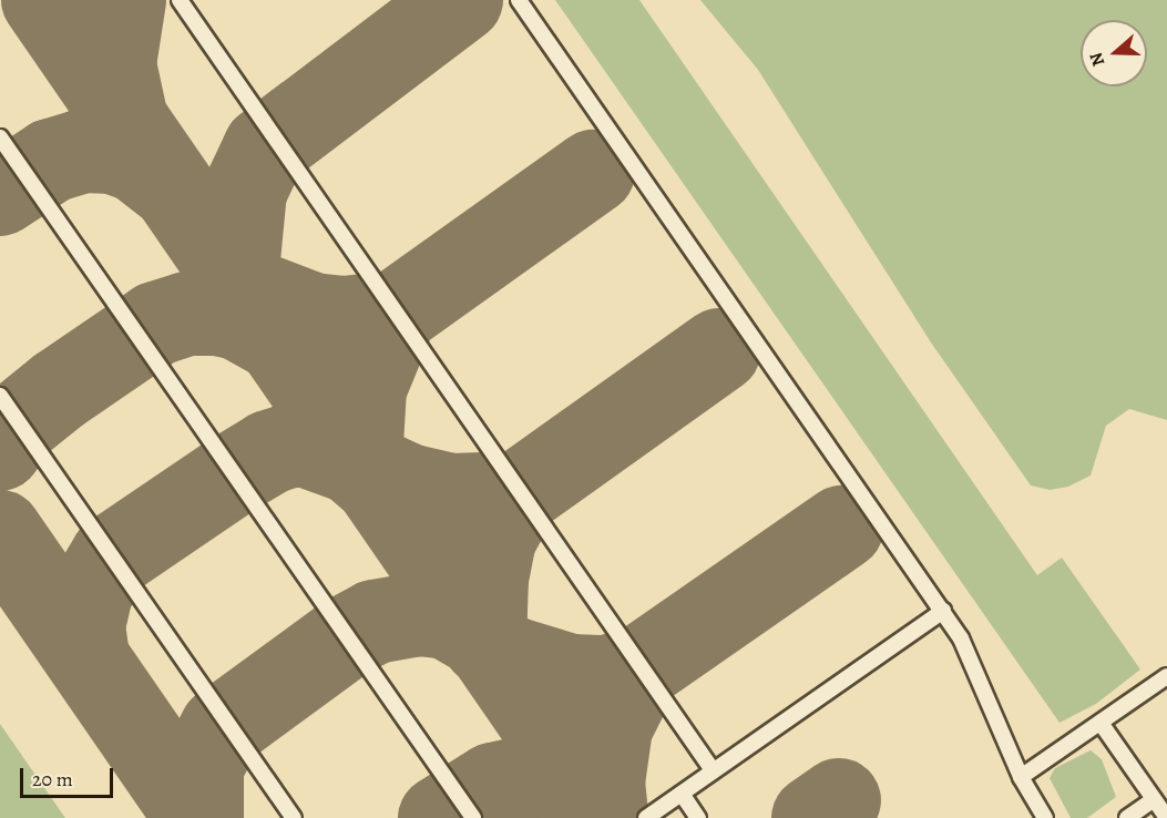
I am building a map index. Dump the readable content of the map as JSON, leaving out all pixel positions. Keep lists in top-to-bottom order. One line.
{"scale_bar":"20 m","north":"left"}
